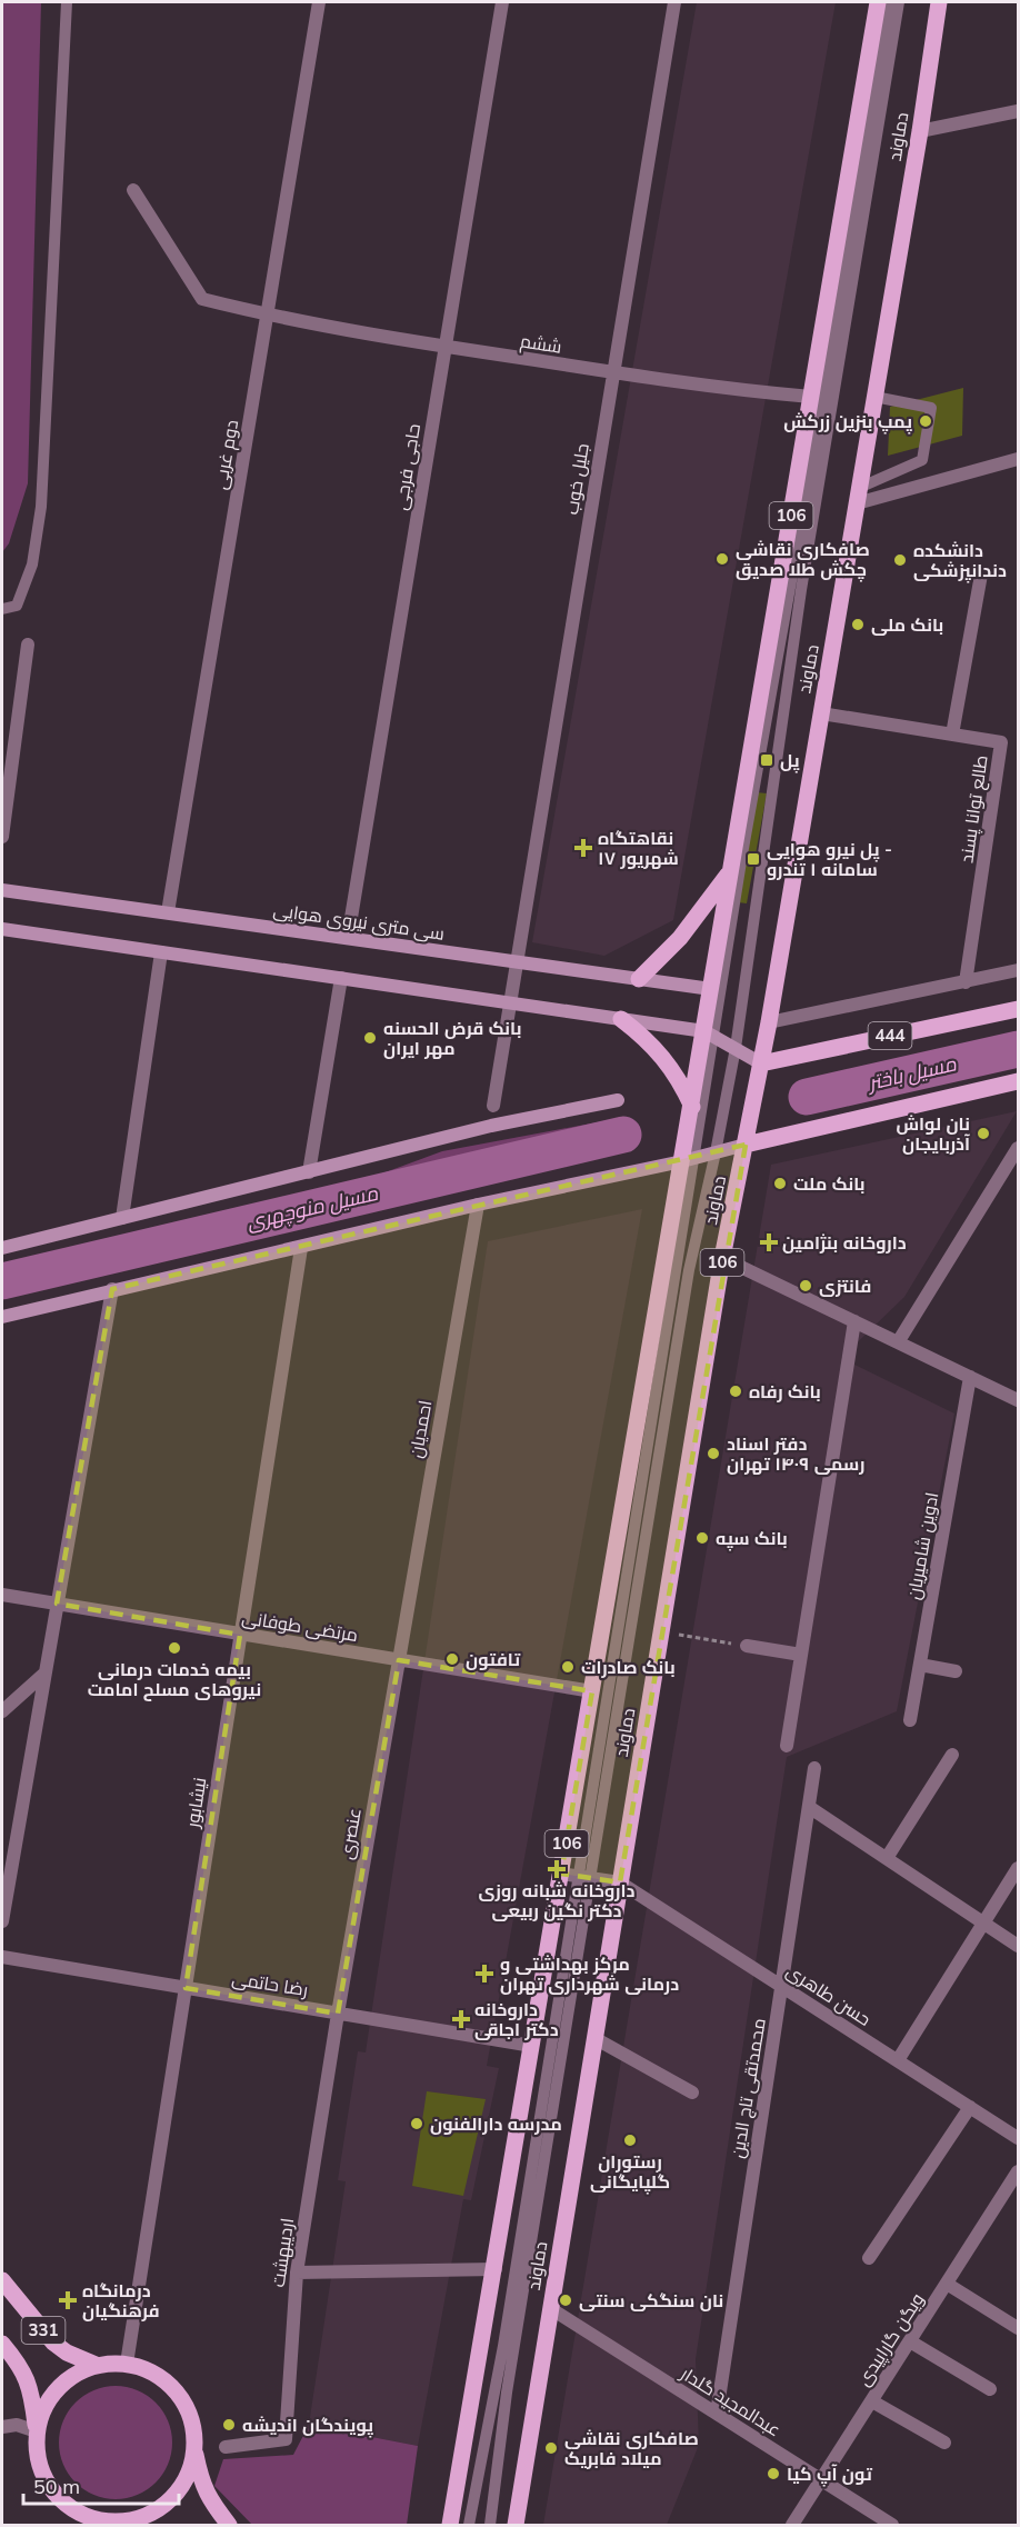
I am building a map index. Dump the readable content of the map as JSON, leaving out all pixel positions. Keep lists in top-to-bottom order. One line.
{"streets":{"main road":["دماوند","106","سی متری نیروی هوایی","444","331"],"street":["ششم","دوم غربی","حاجی فرجی","جلیل خوب","طالع توانا پسند","احمدیان","ادوین شامیریان","مرتضی طوفانی","نیشابور","عنصری","رضا حاتمی","حسن طاهری","محمدتقی تاج الدین","اردیبهشت","ویگن گاراپیدی","عبدالمجید گلدار"]},"crossings":[["دماوند","106"],["دماوند","طالع توانا پسند"],["دماوند","444"],["دماوند","مرتضی طوفانی"],["دماوند","رضا حاتمی"],["دماوند","حسن طاهری"],["دماوند","عبدالمجید گلدار"],["ششم","دوم غربی"],["ششم","حاجی فرجی"],["ششم","جلیل خوب"],["ششم","106"],["دوم غربی","سی متری نیروی هوایی"],["حاجی فرجی","سی متری نیروی هوایی"],["جلیل خوب","سی متری نیروی هوایی"],["106","سی متری نیروی هوایی"],["احمدیان","مرتضی طوفانی"],["احمدیان","عنصری"],["مرتضی طوفانی","نیشابور"],["مرتضی طوفانی","عنصری"],["نیشابور","رضا حاتمی"],["نیشابور","331"],["عنصری","رضا حاتمی"],["عنصری","اردیبهشت"],["رضا حاتمی","اردیبهشت"],["حسن طاهری","محمدتقی تاج الدین"],["محمدتقی تاج الدین","عبدالمجید گلدار"],["ویگن گاراپیدی","عبدالمجید گلدار"]],"water":["مسیل باختر","مسیل منوچهری"],"places":{"other":["پمپ بنزین زرکش","صافکاری نقاشی چکش طلا صدیق","دانشکده دندانپزشکی","بانک ملی","بانک قرض الحسنه مهر ایران","نان لواش آذربایجان","بانک ملت","فانتزی","بانک رفاه","دفتر اسناد رسمی ۱۴۰۹ تهران","بانک سپه","بیمه خدمات درمانی نیروهای مسلح امامت","تافتون","بانک صادرات","مدرسه دارالفنون","رستوران گلپایگانی","نان سنگکی سنتی","پویندگان اندیشه","صافکاری نقاشی میلاد فابریک","تون آپ کیا"],"transit":["پل","پل نیرو هوایی - سامانه ۱ تندرو"],"health":["نقاهتگاه ۱۷ شهریور","داروخانه بنژامین","داروخانه شبانه روزی دکتر نگین ربیعی","مرکز بهداشتی و درمانی شهرداری تهران","داروخانه دکتر اجاقی","درمانگاه فرهنگیان"]},"scale_bar":"50 m"}
